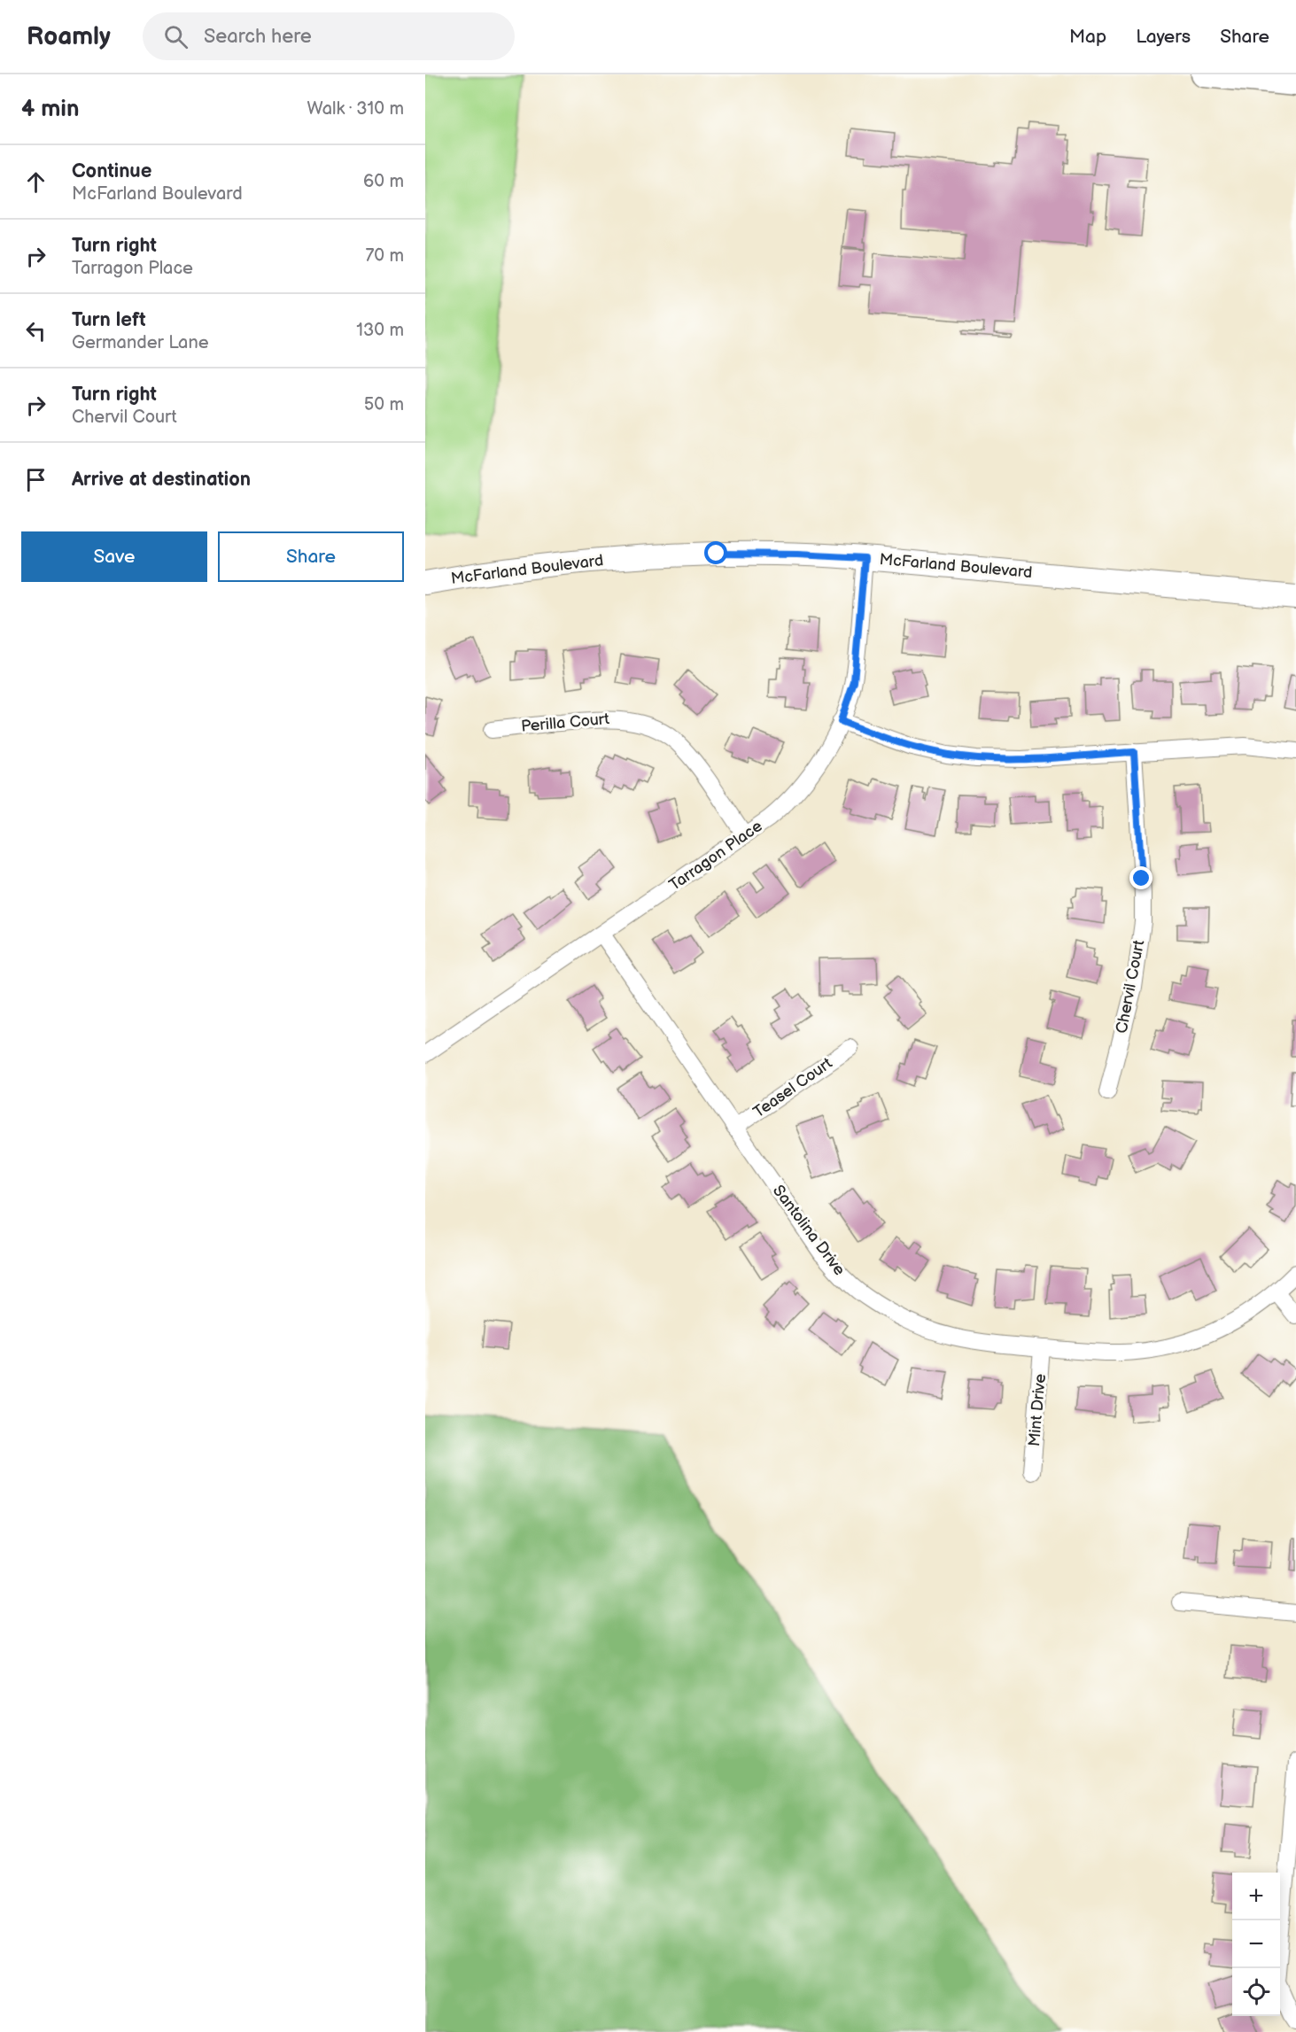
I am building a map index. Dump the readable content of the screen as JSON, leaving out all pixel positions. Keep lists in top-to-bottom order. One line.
{"streets":{"street":["McFarland Boulevard","Perilla Court","Tarragon Place","Chervil Court","Teasel Court","Santolina Drive","Mint Drive"]},"crossings":[["McFarland Boulevard","Tarragon Place"],["Perilla Court","Tarragon Place"],["Tarragon Place","Santolina Drive"],["Teasel Court","Santolina Drive"],["Santolina Drive","Mint Drive"]],"page":{"header":"Roamly","search":"Search here","nav":["Map","Layers","Share"],"heading":["4 min","Walk · 310 m"],"list":[["Continue","McFarland Boulevard","60 m"],["Turn right","Tarragon Place","70 m"],["Turn left","Germander Lane","130 m"],["Turn right","Chervil Court","50 m"],"Arrive at destination"],"buttons":["Save","Share"],"map_buttons":["+","−"]}}
